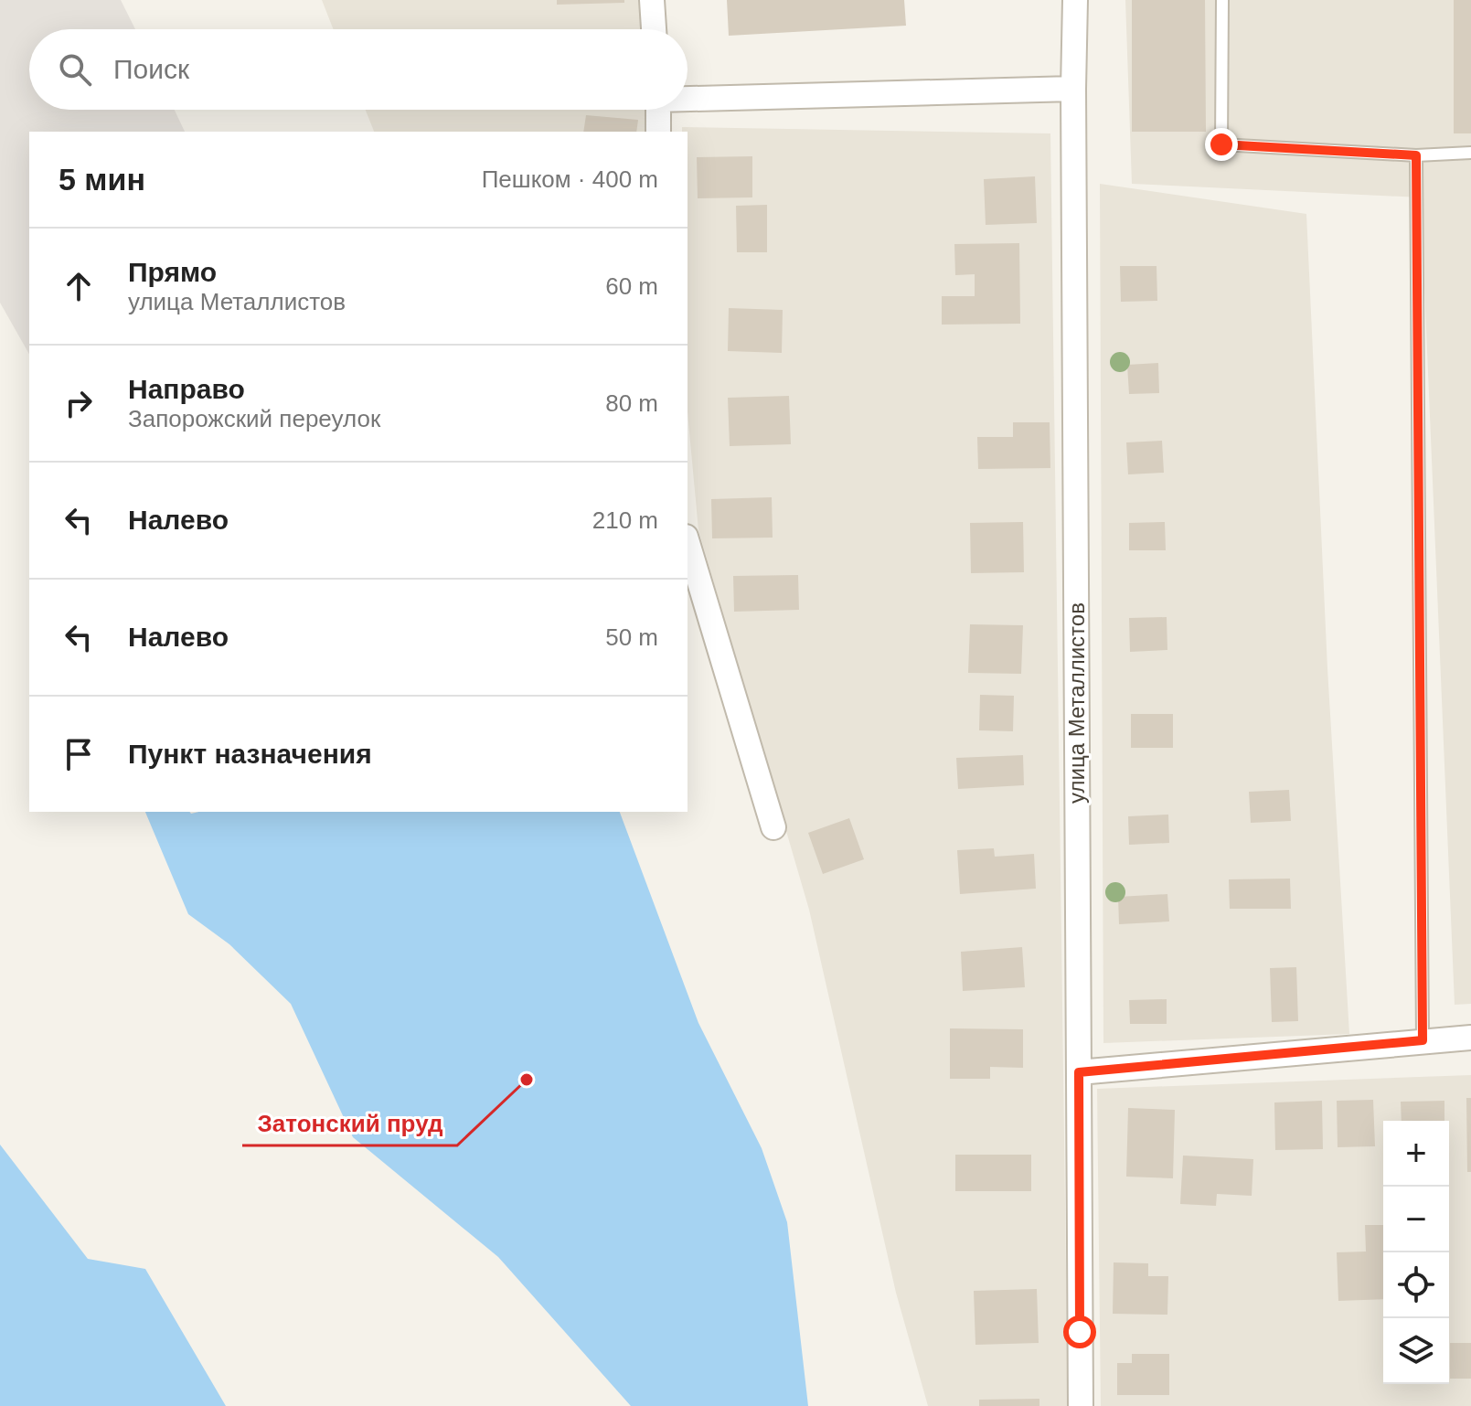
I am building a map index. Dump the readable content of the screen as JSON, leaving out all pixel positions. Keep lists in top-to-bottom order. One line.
{"streets":{"street":["улица Металлистов"]},"places":["Затонский пруд"],"page":{"search":"Поиск","heading":["5 мин","Пешком · 400 m"],"list":[["Прямо","улица Металлистов","60 m"],["Направо","Запорожский переулок","80 m"],["Налево","210 m"],["Налево","50 m"],"Пункт назначения"],"map_buttons":["+","−"]}}
